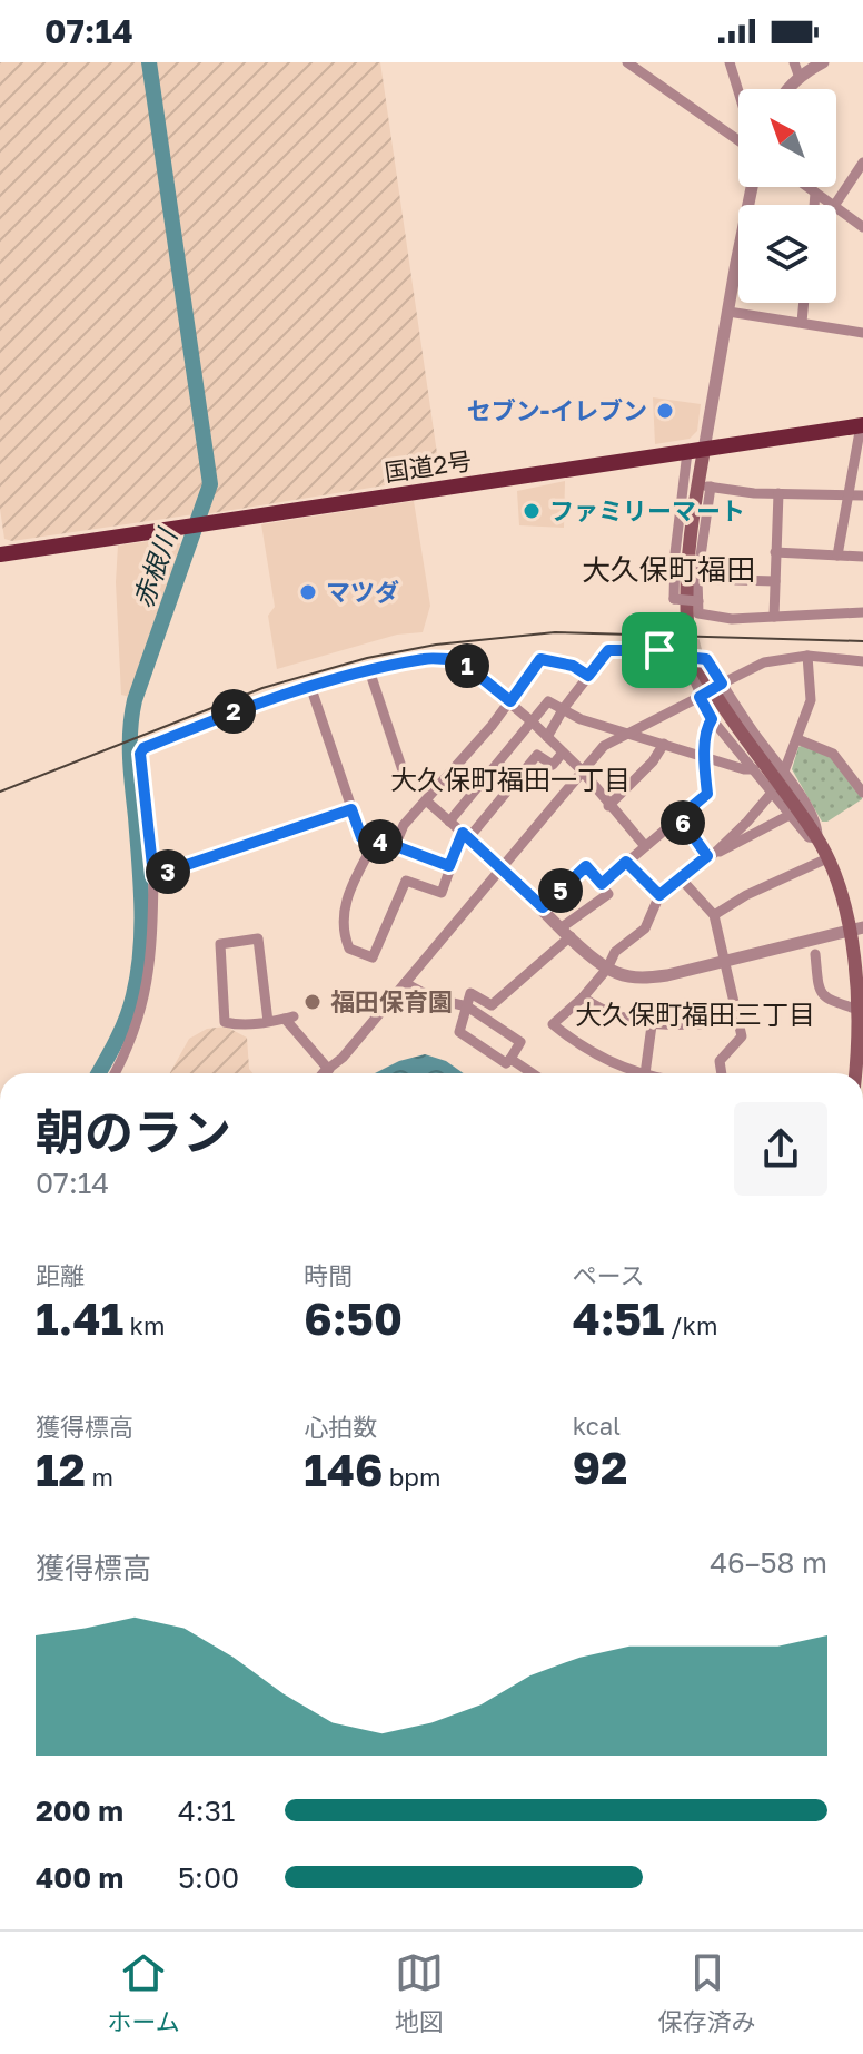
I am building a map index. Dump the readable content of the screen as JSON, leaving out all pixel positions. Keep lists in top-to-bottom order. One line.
{"streets":{"highway":["国道2号"]},"districts":["大久保町福田","大久保町福田一丁目","大久保町福田三丁目"],"water":["赤根川"],"places":["セブン-イレブン","ファミリーマート","マツダ","福田保育園"],"north":"top left","page":{"status":"07:14","pins":["1","2","6","4","3","5"],"heading":["朝のラン","07:14"],"stats":[["距離","1.41 km"],["時間","6:50"],["ペース","4:51 /km"],["獲得標高","12 m"],["心拍数","146 bpm"],["kcal","92"]],"chart":["獲得標高","46–58 m"],"list":[{"name":"200 m","note":"4:31"},{"name":"400 m","note":"5:00"}],"tabs":["ホーム","地図","保存済み"]}}
